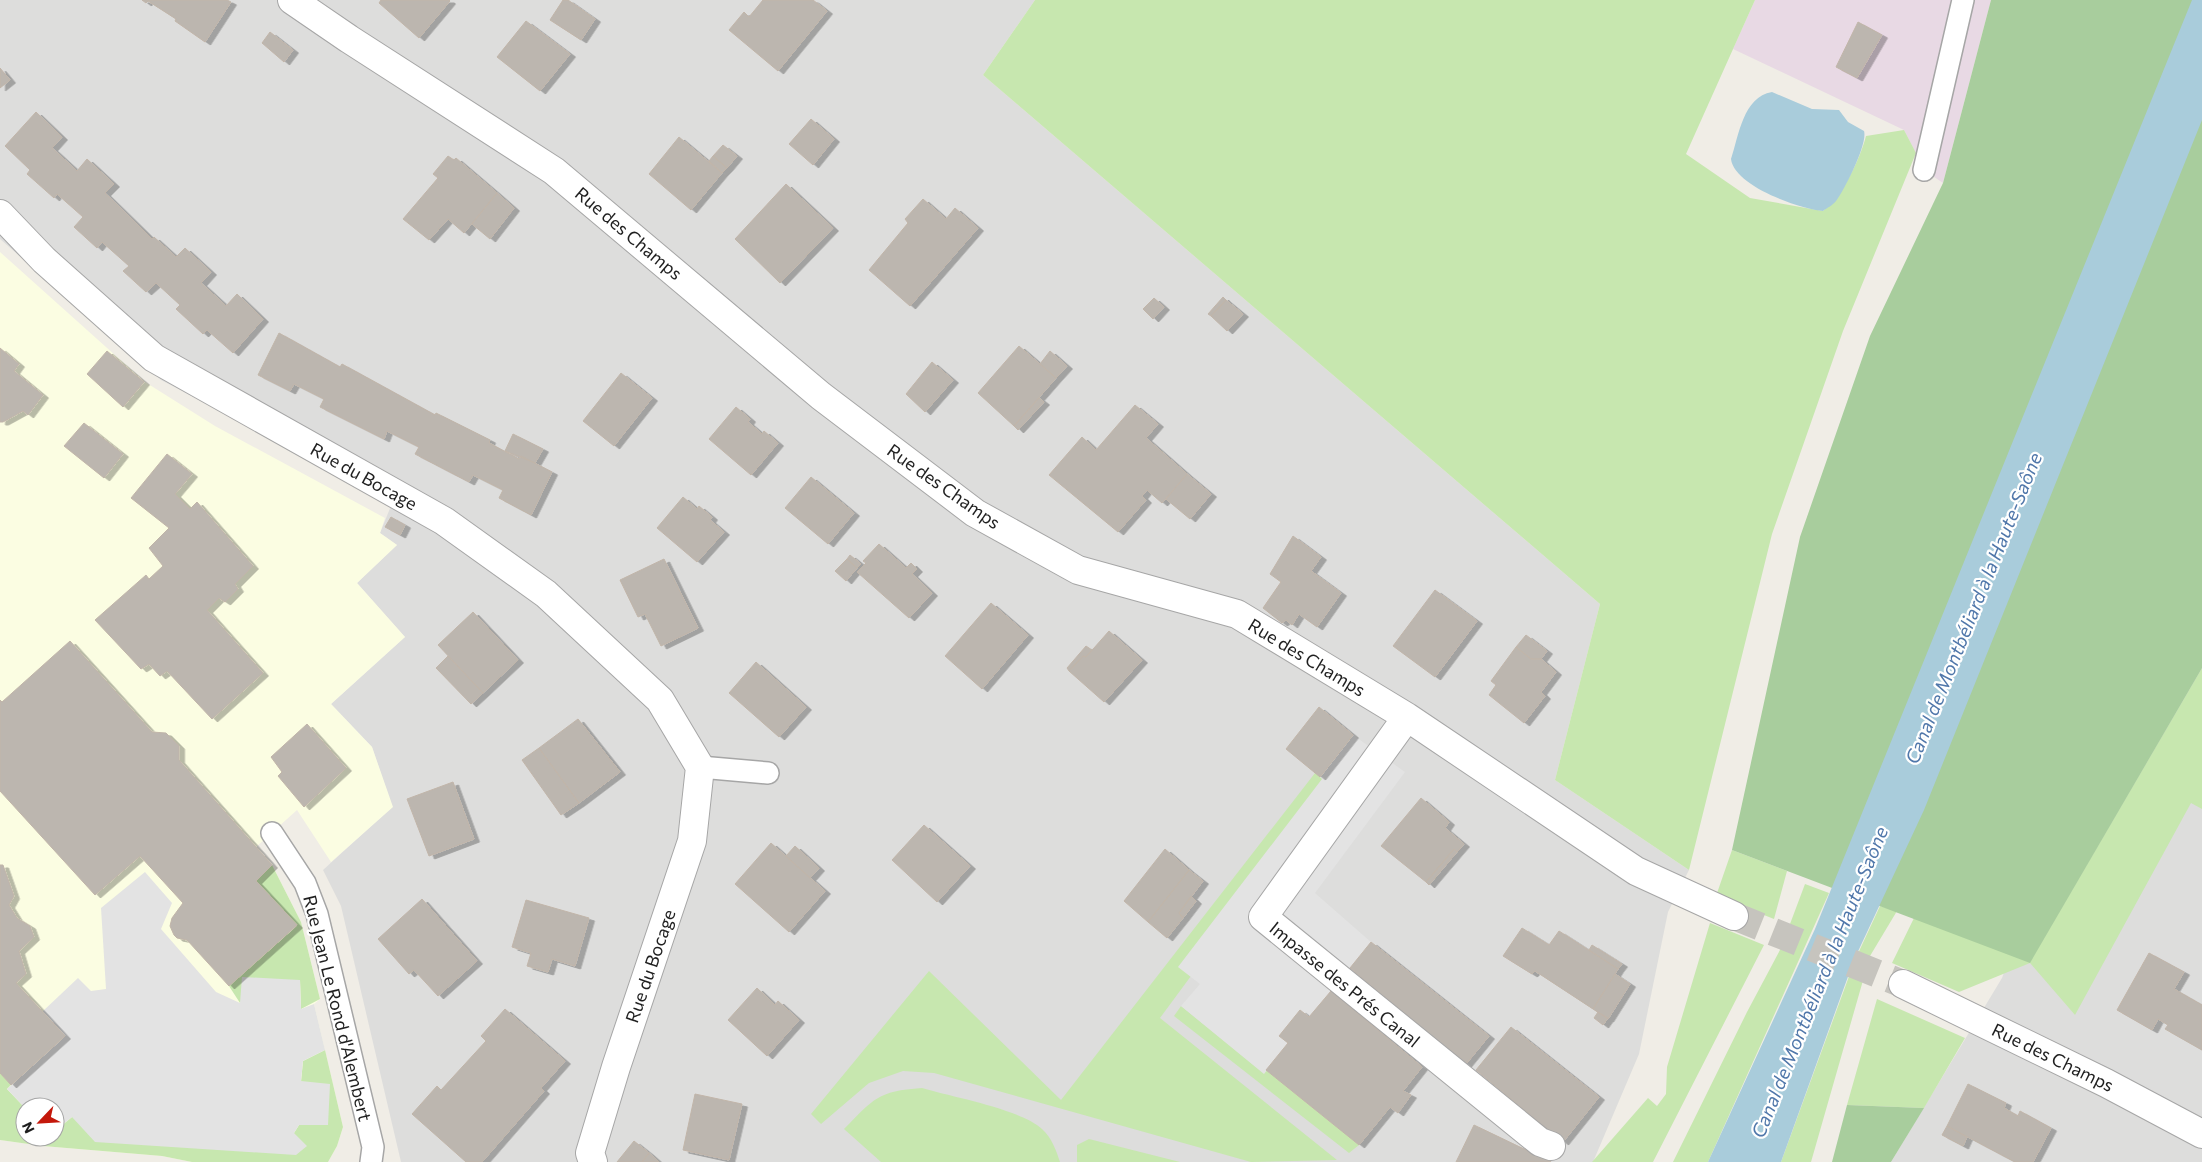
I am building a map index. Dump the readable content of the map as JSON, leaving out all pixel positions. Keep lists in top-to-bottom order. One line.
{"streets":{"street":["Rue des Champs","Rue du Bocage","Impasse des Prés Canal"],"lane":["Rue Jean Le Rond d'Alembert"]},"crossings":[["Rue des Champs","Impasse des Prés Canal"]],"water":["Canal de Montbéliard à la Haute-Saône"],"north":"bottom left"}
